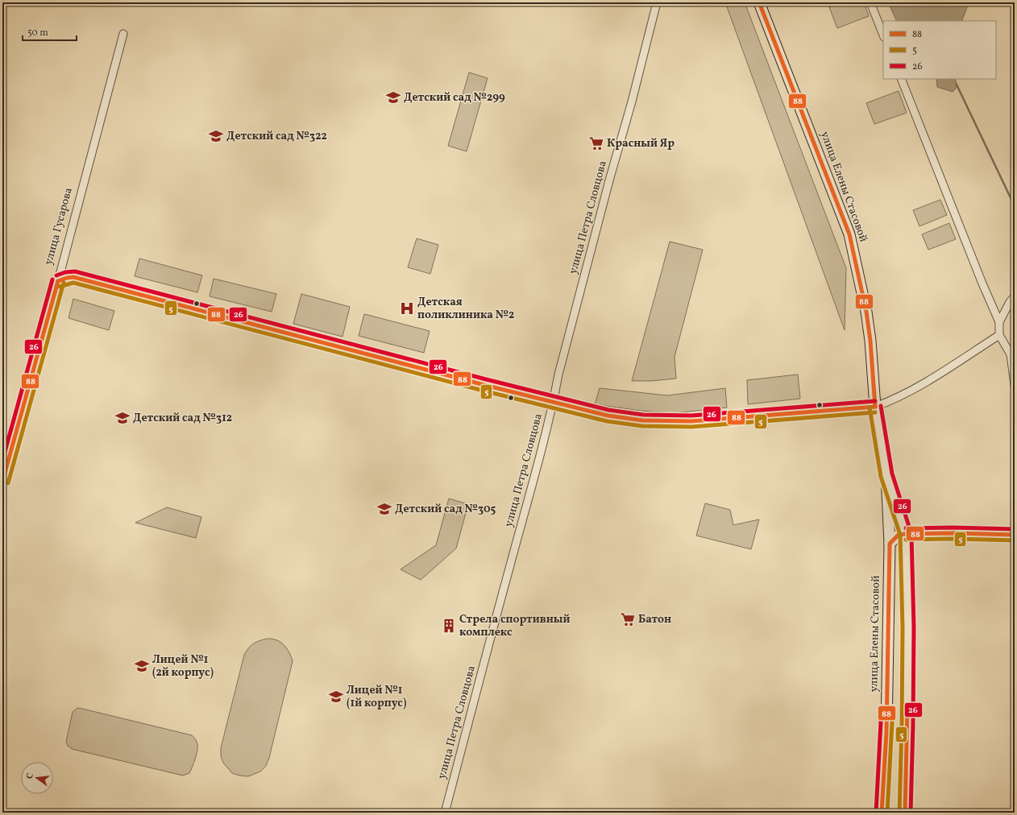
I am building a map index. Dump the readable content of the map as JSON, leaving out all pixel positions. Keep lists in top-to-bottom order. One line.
{"streets":{"main road":["улица Елены Стасовой","улица Гусарова"],"street":["улица Петра Словцова"]},"places":{"school or university":["Детский сад №299","Детский сад №322","Детский сад №312","Детский сад №305","Лицей №1 (2й корпус)","Лицей №1 (1й корпус)"],"supermarket":["Красный Яр","Батон"],"hospital":["Детская поликлиника №2"],"building":["Стрела спортивный комплекс"]},"lines":["transit line 88","transit line 26","transit line 5"],"legend":["88","5","26"],"scale_bar":"50 m","north":"left"}
